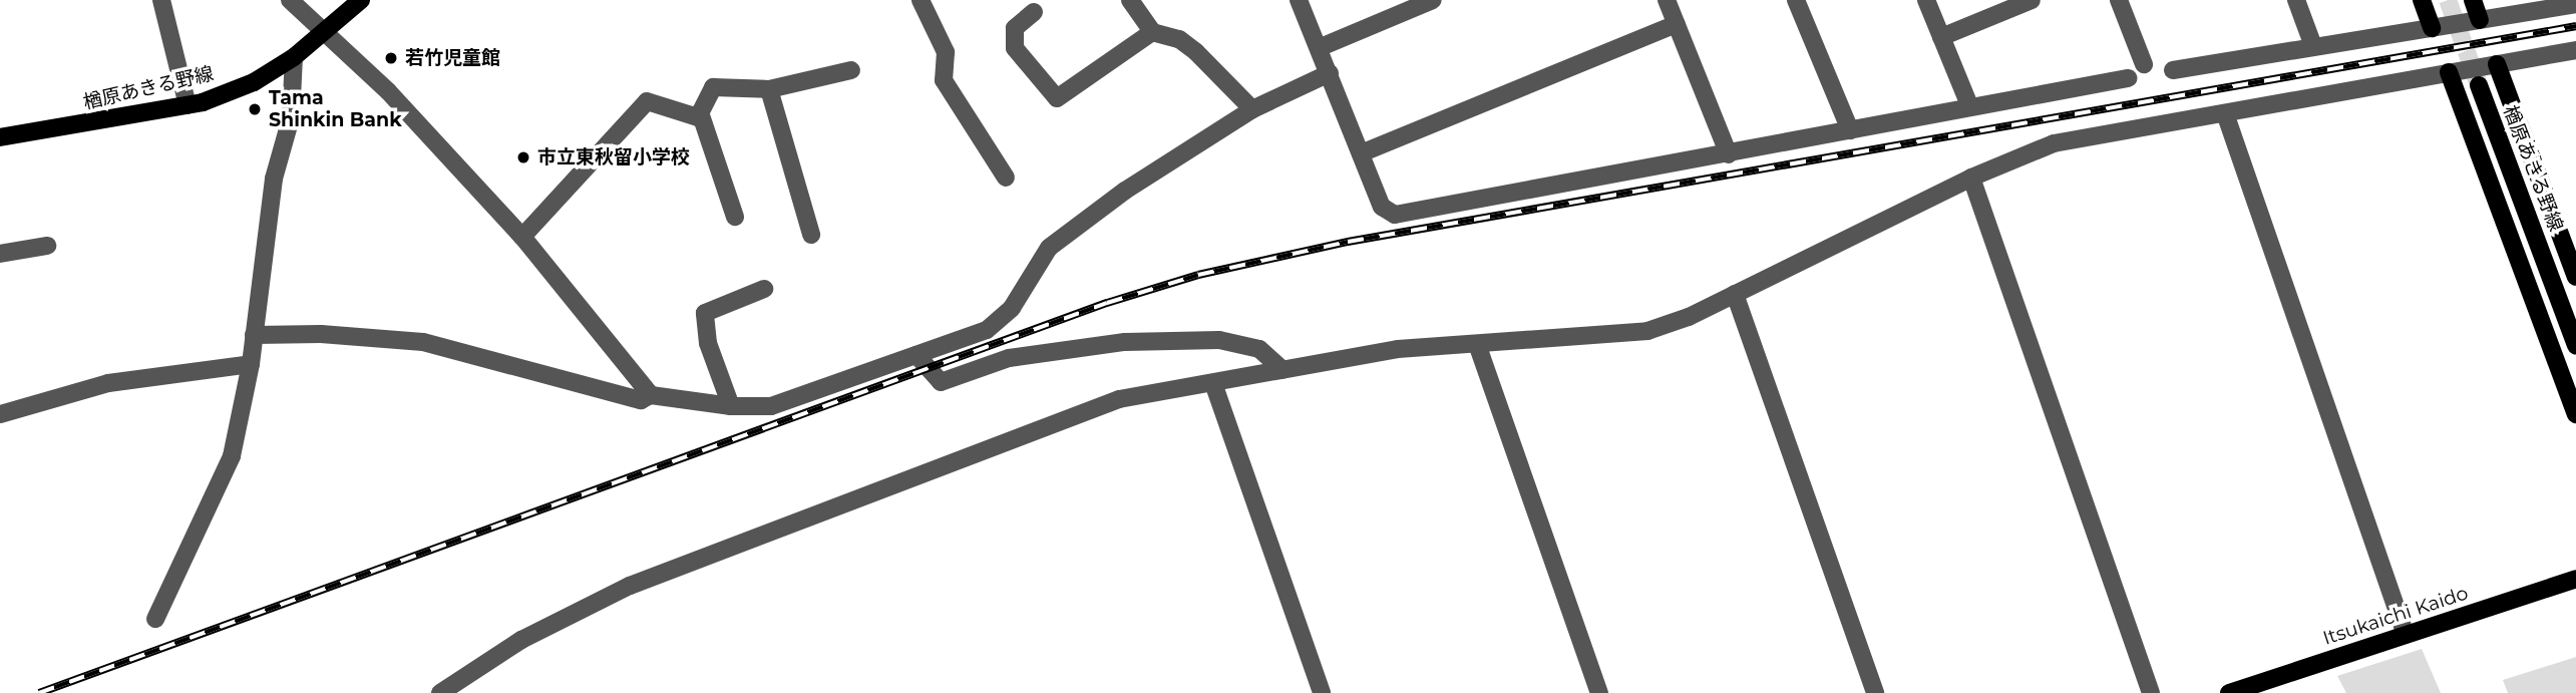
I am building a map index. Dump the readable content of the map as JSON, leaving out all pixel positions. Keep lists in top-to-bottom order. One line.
{"streets":{"main road":["楢原あきる野線","Itsukaichi Kaido"]},"places":["若竹児童館","Tama Shinkin Bank","市立東秋留小学校"]}
